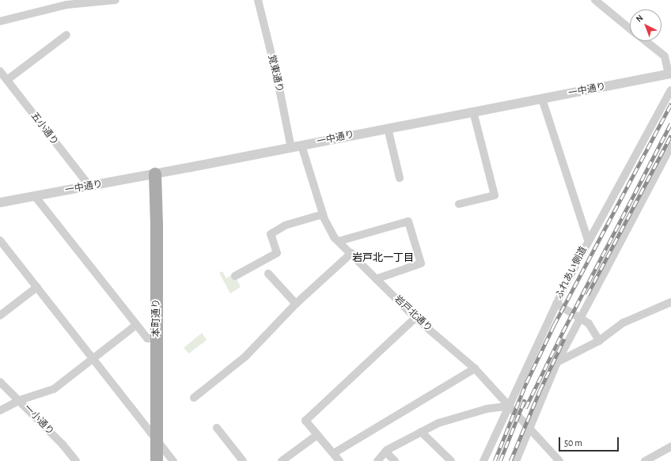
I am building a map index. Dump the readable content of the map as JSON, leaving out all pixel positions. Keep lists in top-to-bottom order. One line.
{"streets":{"main road":["本町通り"],"street":["覚東通り","一中通り","五小通り","ふれあい側道","岩戸北通り","一小通り"]},"crossings":[["覚東通り","一中通り"],["一中通り","五小通り"],["一中通り","岩戸北通り"],["一中通り","本町通り"],["ふれあい側道","岩戸北通り"]],"districts":["岩戸北一丁目"],"scale_bar":"50 m","north":"top left"}
